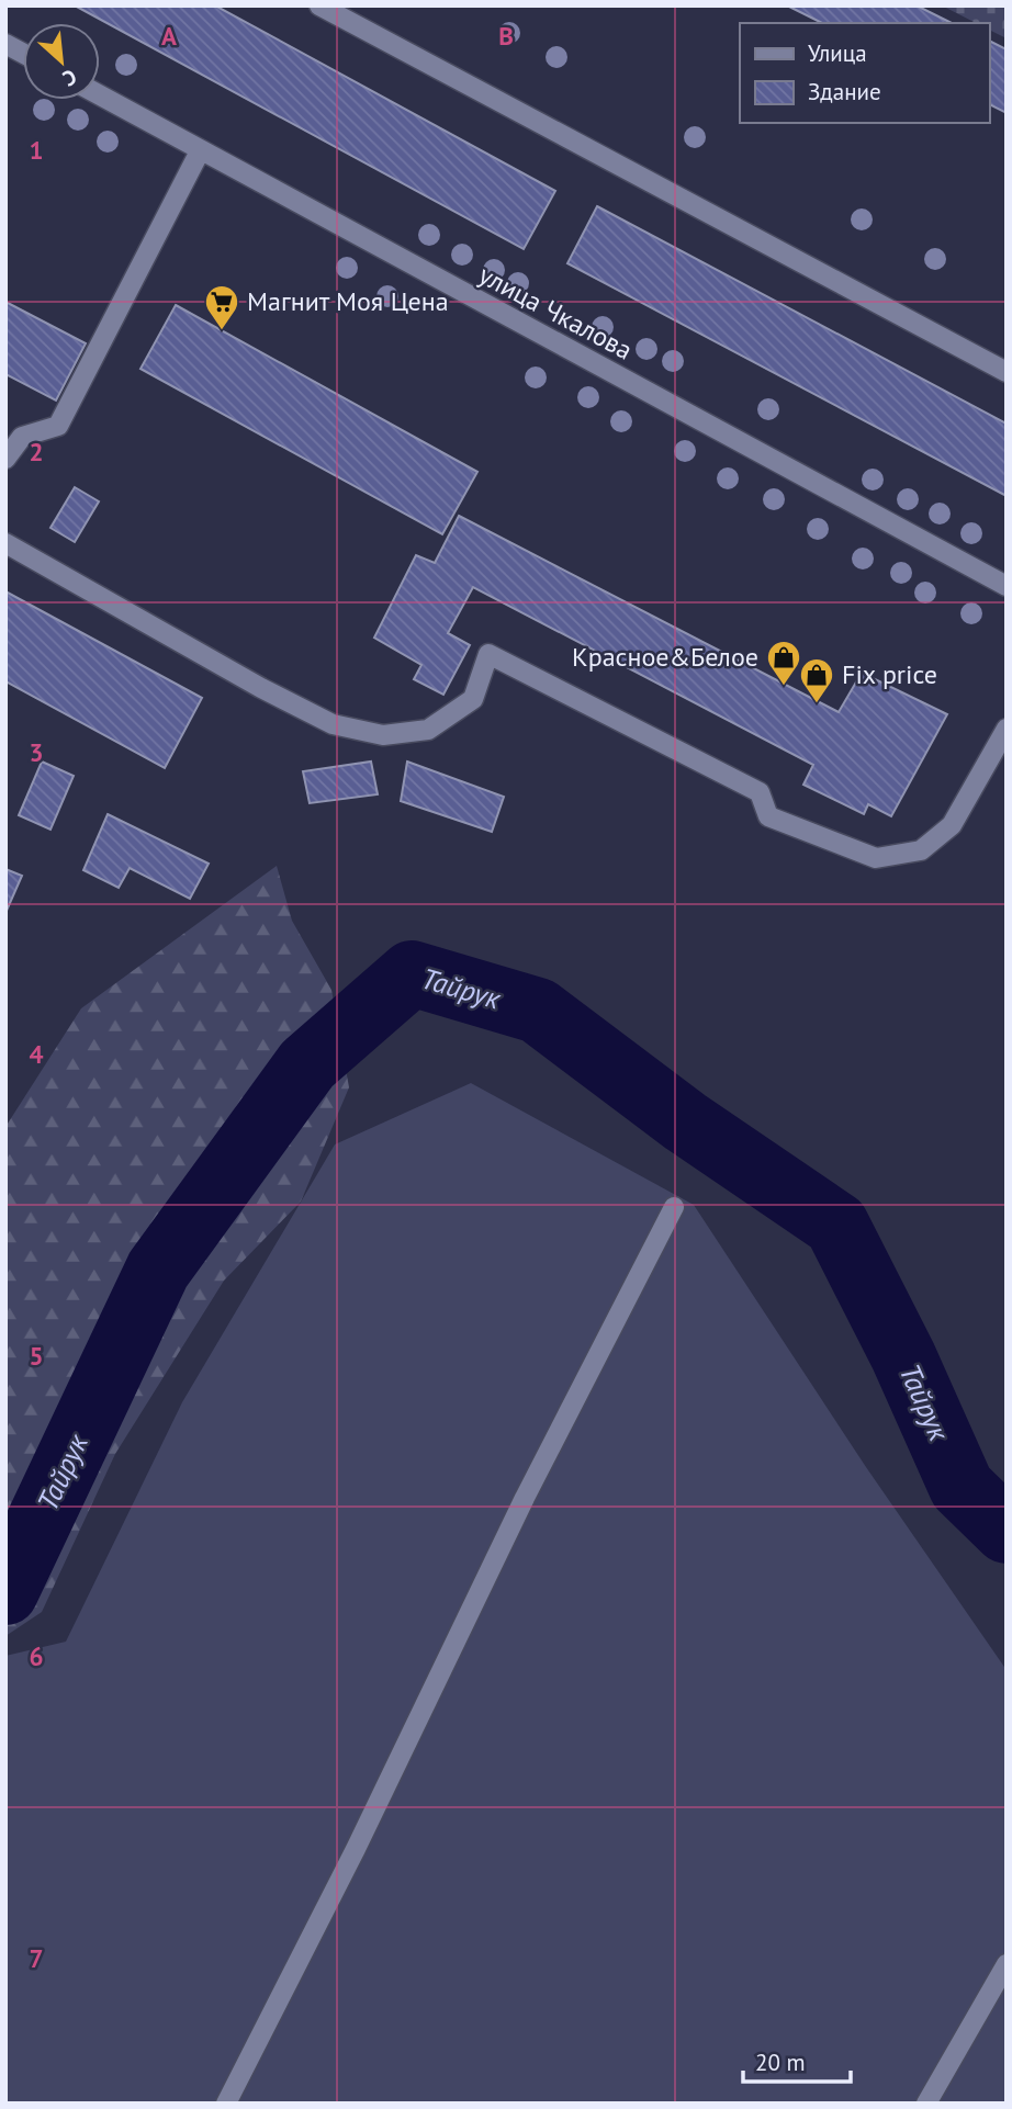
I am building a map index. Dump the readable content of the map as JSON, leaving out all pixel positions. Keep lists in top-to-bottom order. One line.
{"streets":{"street":["улица Чкалова"]},"water":["Тайрук"],"places":{"supermarket":["Магнит Моя Цена"],"shop":["Красное&Белое","Fix price"]},"legend":["Улица","Здание"],"scale_bar":"20 m","north":"bottom right","grid":{"columns":["A","B"],"rows":["1","2","3","4","5","6","7"]}}
